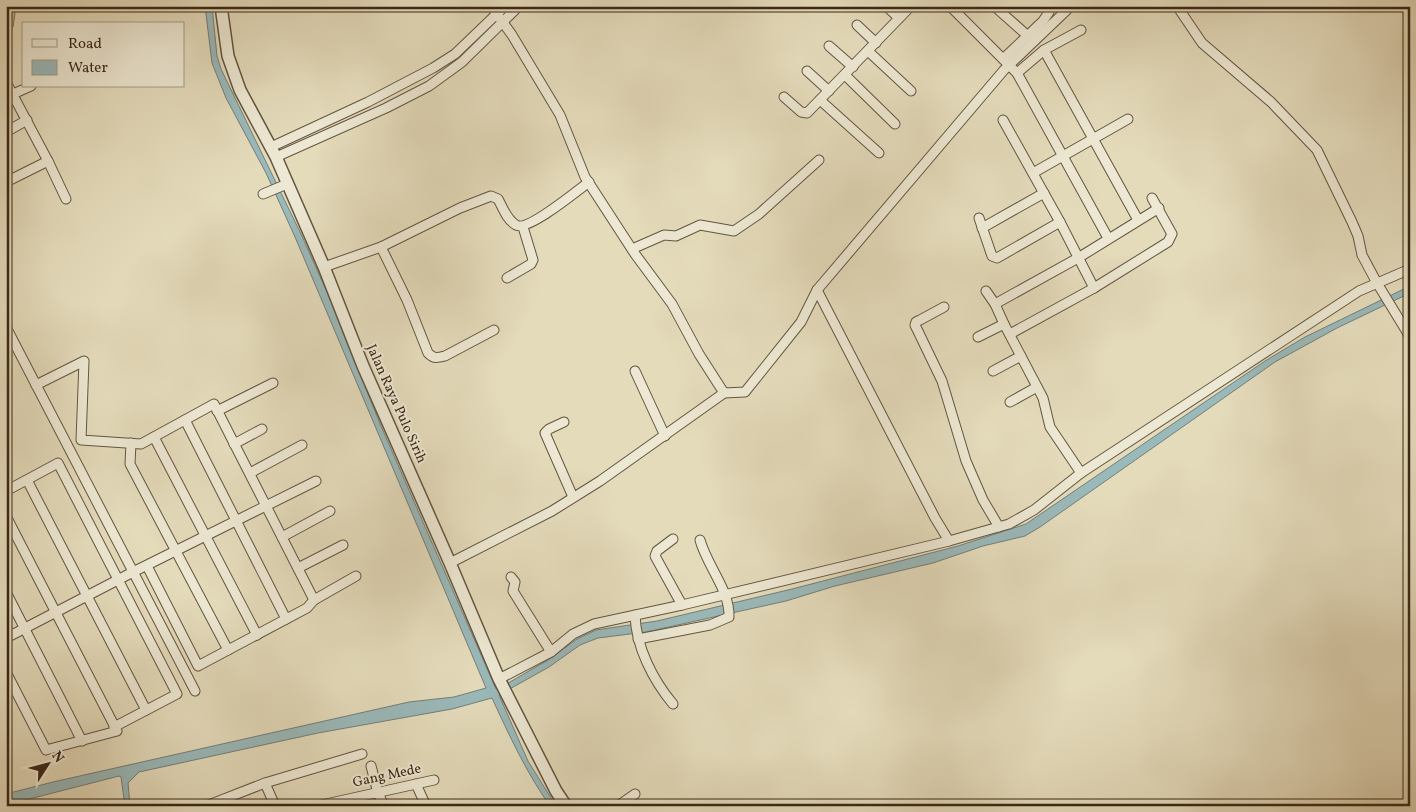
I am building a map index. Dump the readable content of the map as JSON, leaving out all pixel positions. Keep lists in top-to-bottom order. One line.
{"streets":{"street":["Jalan Raya Pulo Sirih","Gang Mede"]},"legend":["Road","Water"],"north":"top right"}
